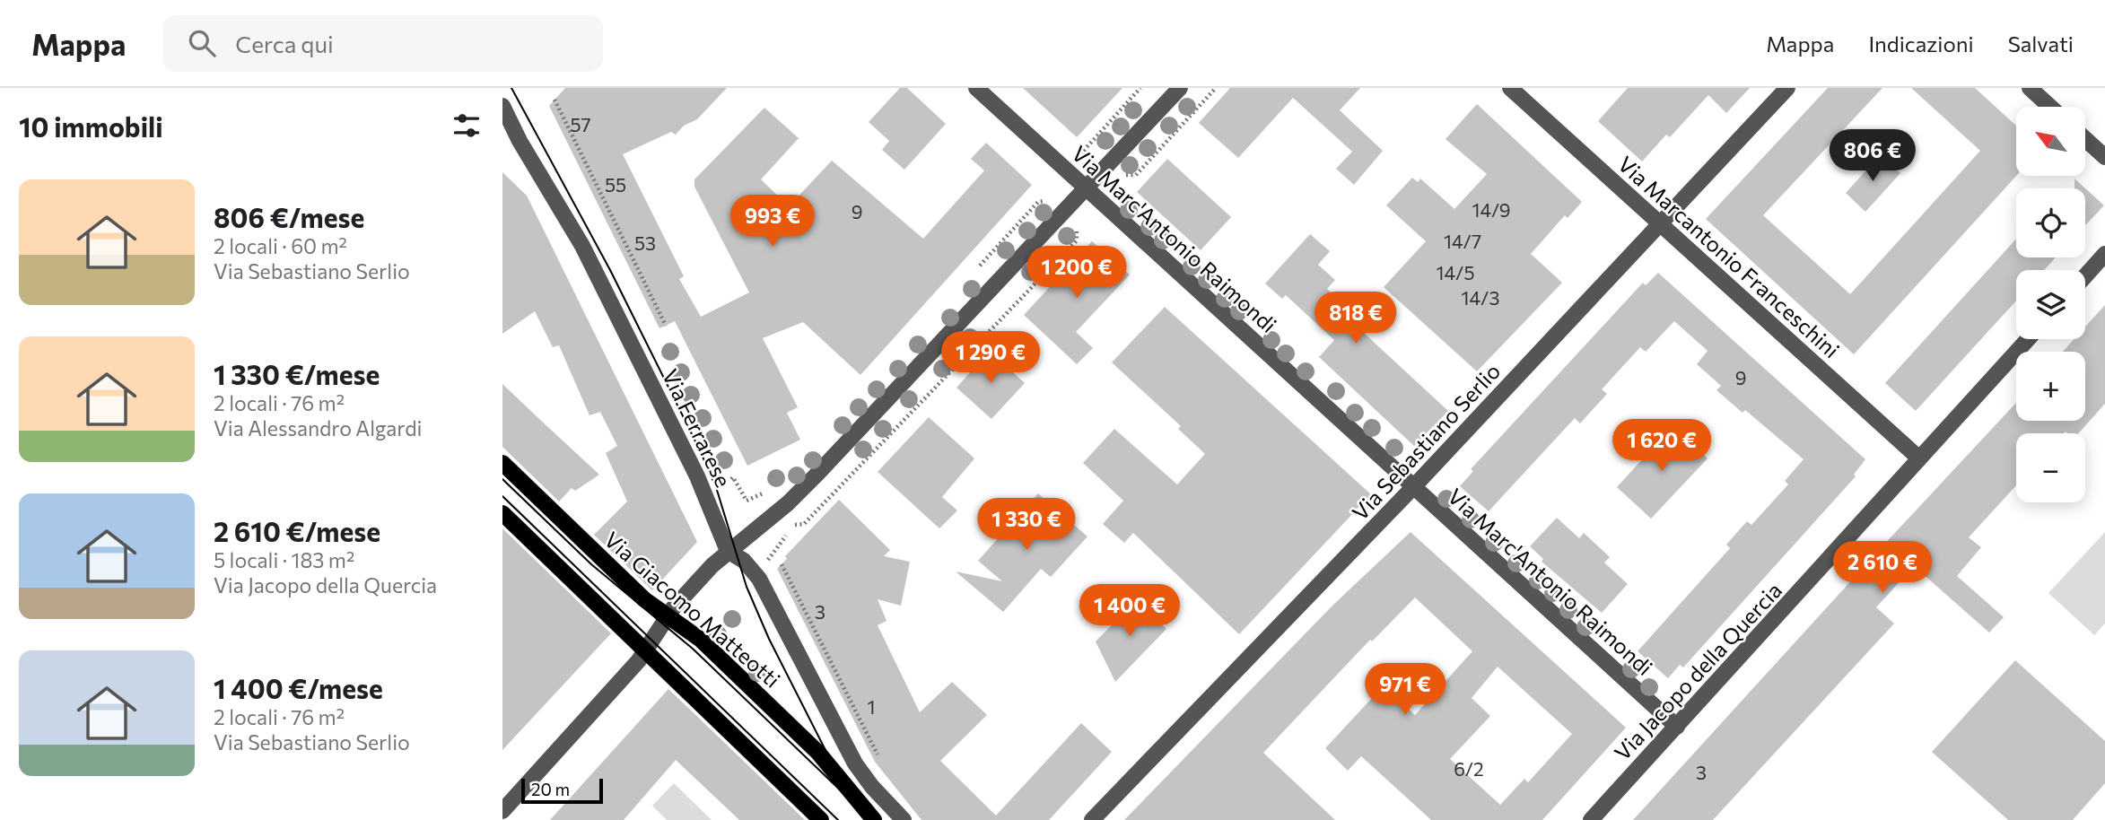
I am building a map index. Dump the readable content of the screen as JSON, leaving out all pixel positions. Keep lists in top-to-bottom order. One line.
{"streets":{"main road":["Via Giacomo Matteotti"],"street":["Via Marc'Antonio Raimondi","Via Marcantonio Franceschini","Via Ferrarese","Via Sebastiano Serlio","Via Jacopo della Quercia"]},"crossings":[["Via Marc'Antonio Raimondi","Via Sebastiano Serlio"],["Via Marc'Antonio Raimondi","Via Jacopo della Quercia"],["Via Marcantonio Franceschini","Via Sebastiano Serlio"],["Via Marcantonio Franceschini","Via Jacopo della Quercia"]],"house_numbers":["57","55","14/9","9","14/7","53","14/5","14/3","9","3","1","6/2","3"],"scale_bar":"20 m","north":"top left","page":{"header":"Mappa","search":"Cerca qui","nav":["Mappa","Indicazioni","Salvati"],"heading":"10 immobili","map_buttons":["+","−"],"price":["806 €","993 €","1 200 €","818 €","1 290 €","1 620 €","1 330 €","2 610 €","1 400 €","971 €"],"list":[{"name":"806 €/mese","note":"2 locali · 60 m² · Via Sebastiano Serlio"},{"name":"1 330 €/mese","note":"2 locali · 76 m² · Via Alessandro Algardi"},{"name":"2 610 €/mese","note":"5 locali · 183 m² · Via Jacopo della Quercia"},{"name":"1 400 €/mese","note":"2 locali · 76 m² · Via Sebastiano Serlio"}],"scale":"20 m"}}
